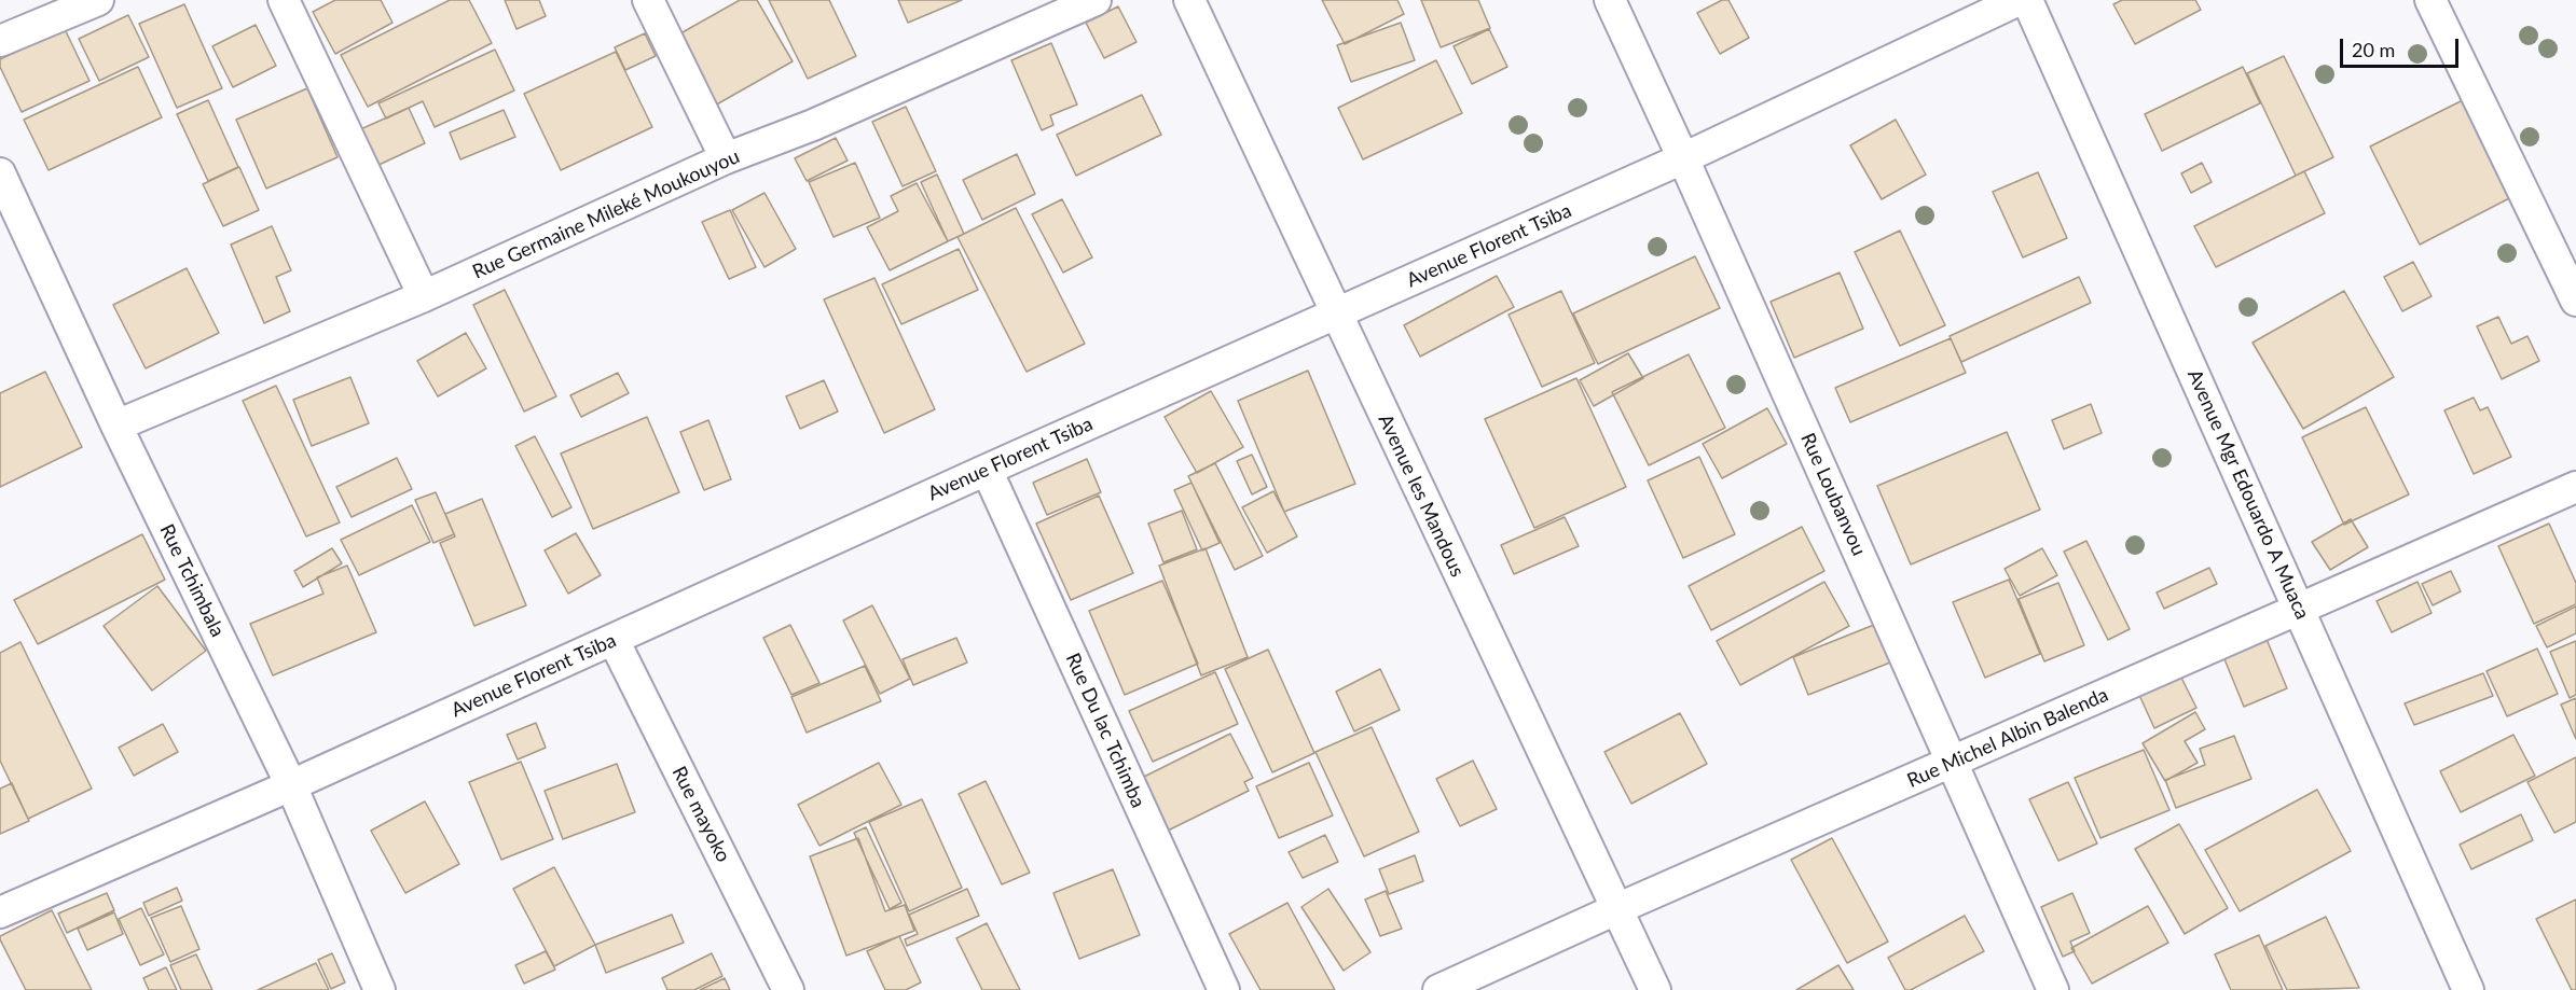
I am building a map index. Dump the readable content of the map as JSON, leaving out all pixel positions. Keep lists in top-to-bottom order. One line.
{"streets":{"street":["Rue Germaine Mileké Moukouyou","Avenue Florent Tsiba","Rue Loubanvou","Avenue Mgr Edouardo A Muaca","Avenue les Mandous","Rue Tchimbala","Rue Du lac Tchimba","Rue Michel Albin Balenda","Rue mayoko"]},"crossings":[["Rue Germaine Mileké Moukouyou","Rue Tchimbala"],["Avenue Florent Tsiba","Rue Loubanvou"],["Avenue Florent Tsiba","Avenue les Mandous"],["Avenue Florent Tsiba","Rue Tchimbala"],["Avenue Florent Tsiba","Rue Du lac Tchimba"],["Avenue Florent Tsiba","Rue mayoko"],["Rue Loubanvou","Rue Michel Albin Balenda"],["Avenue Mgr Edouardo A Muaca","Rue Michel Albin Balenda"],["Avenue les Mandous","Rue Michel Albin Balenda"]],"scale_bar":"20 m"}
